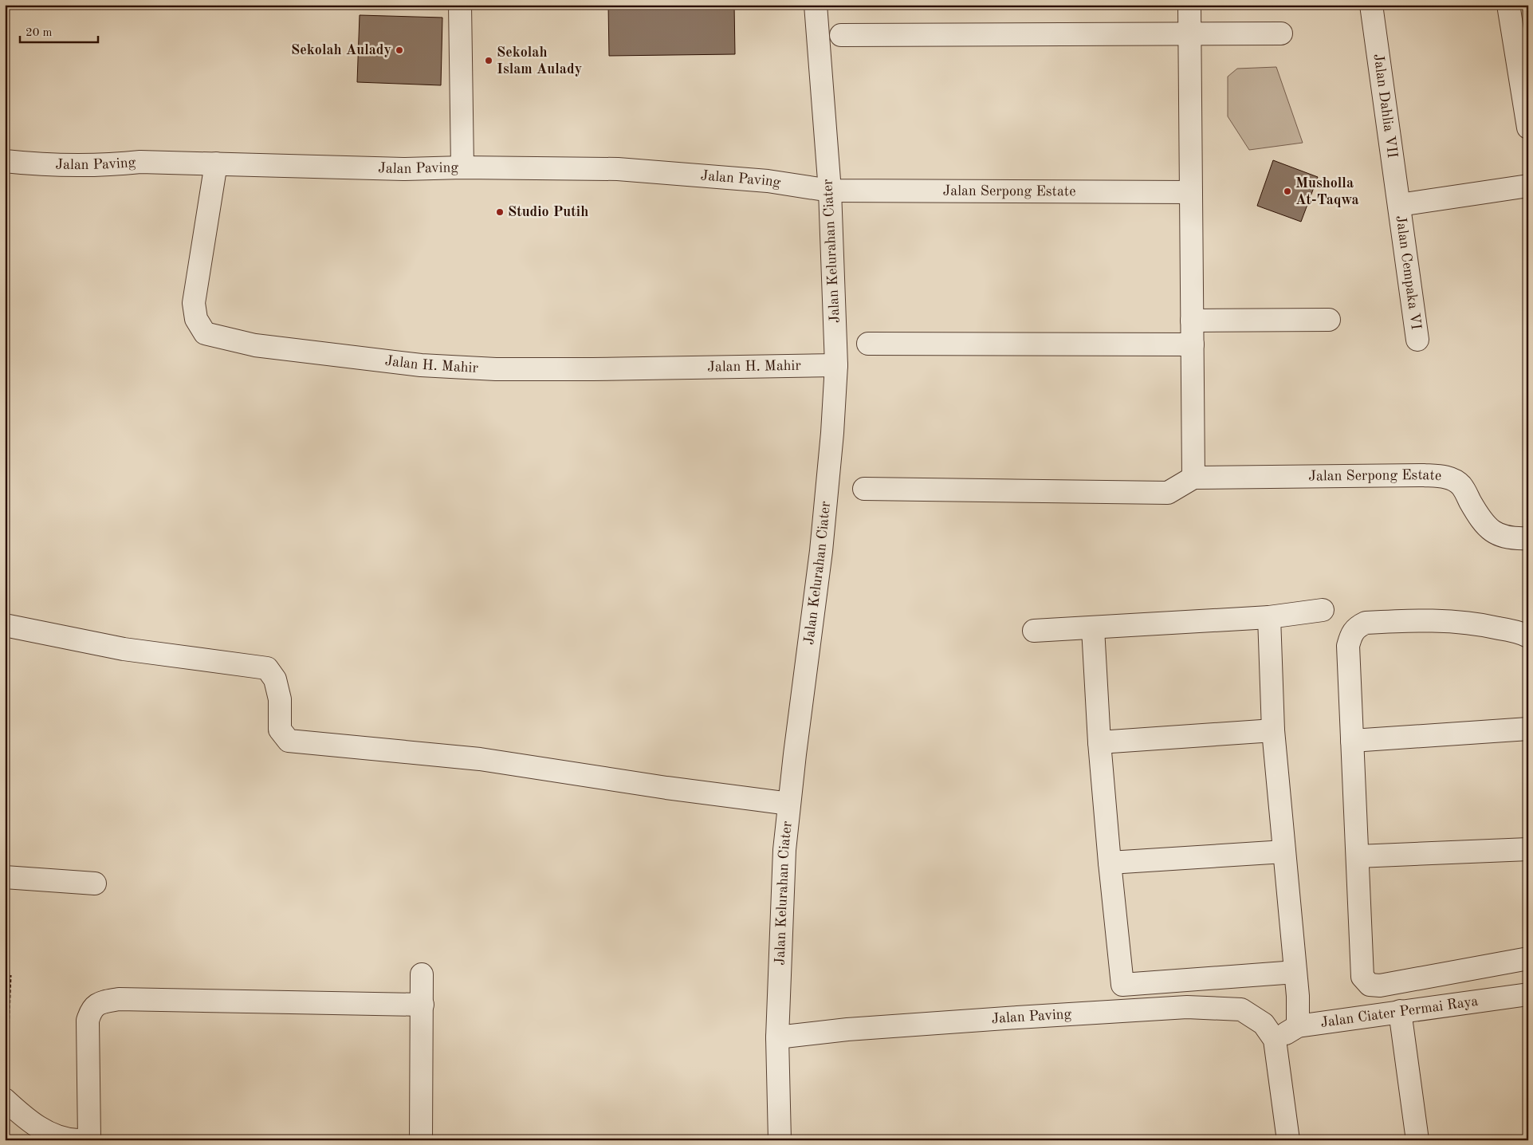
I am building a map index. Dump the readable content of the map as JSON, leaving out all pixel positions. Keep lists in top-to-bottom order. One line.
{"streets":{"street":["Jalan Dahlia VII","Jalan Paving","Jalan Serpong Estate","Jalan Kelurahan Ciater","Jalan Cempaka VI","Jalan H. Mahir","Jalan Ciater Permai Raya"]},"crossings":[["Jalan Dahlia VII","Jalan Cempaka VI"],["Jalan Paving","Jalan Serpong Estate"],["Jalan Paving","Jalan Kelurahan Ciater"],["Jalan Paving","Jalan H. Mahir"],["Jalan Paving","Jalan Ciater Permai Raya"],["Jalan Serpong Estate","Jalan Kelurahan Ciater"],["Jalan Kelurahan Ciater","Jalan H. Mahir"]],"places":["Sekolah Aulady","Sekolah Islam Aulady","Musholla At-Taqwa","Studio Putih"],"scale_bar":"20 m"}
